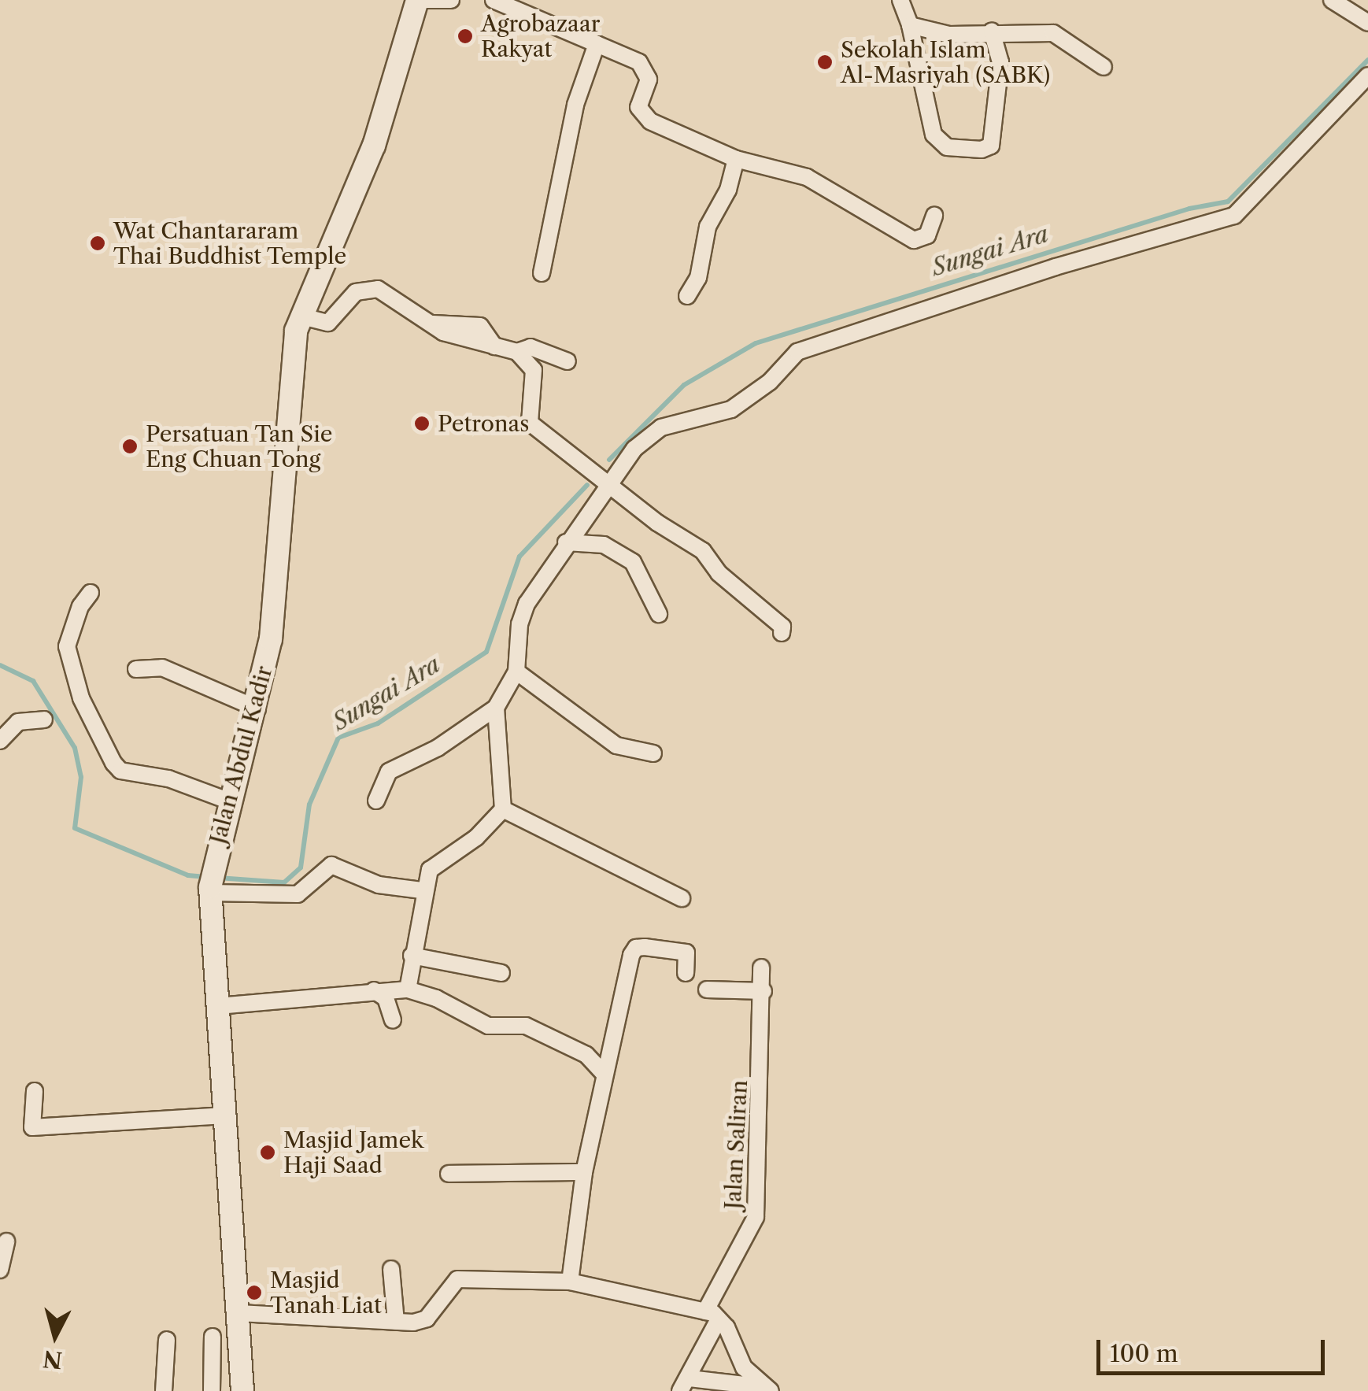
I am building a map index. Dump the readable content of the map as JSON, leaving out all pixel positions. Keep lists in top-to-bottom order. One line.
{"streets":{"main road":["Jalan Abdul Kadir"],"street":["Jalan Saliran"]},"water":["Sungai Ara"],"places":["Agrobazaar Rakyat","Sekolah Islam Al-Masriyah (SABK)","Wat Chantararam Thai Buddhist Temple","Petronas","Persatuan Tan Sie Eng Chuan Tong","Masjid Jamek Haji Saad","Masjid Tanah Liat"],"scale_bar":"100 m","north":"bottom"}
